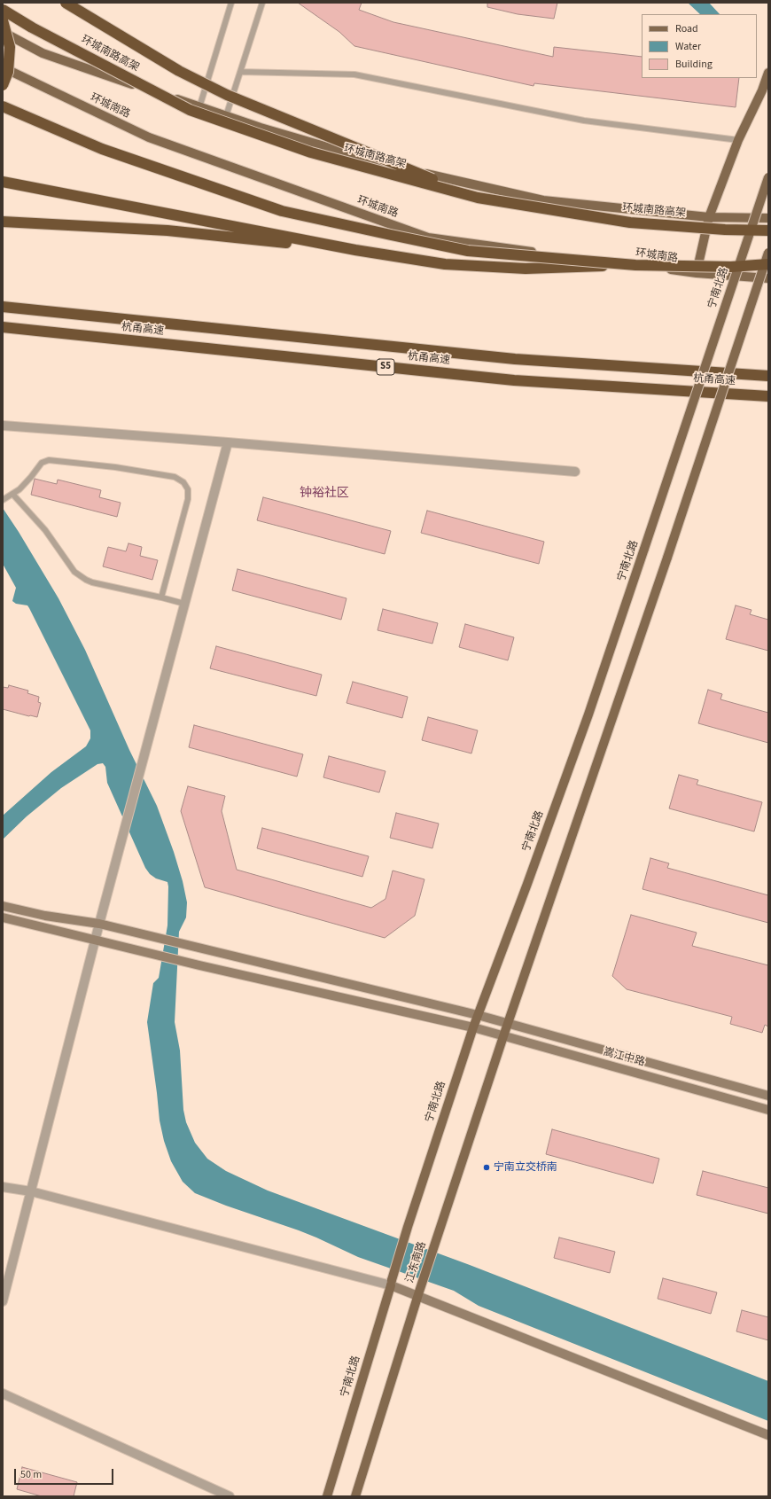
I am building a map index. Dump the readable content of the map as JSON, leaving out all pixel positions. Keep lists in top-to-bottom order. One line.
{"streets":{"highway":["环城南路高架","杭甬高速","S5"],"main road":["环城南路","宁南北路","江东南路"],"street":["嵩江中路"]},"crossings":[["宁南北路","嵩江中路"],["嵩江中路","江东南路"]],"districts":["钟裕社区"],"places":["宁南立交桥南"],"legend":["Road","Water","Building"],"scale_bar":"50 m"}
